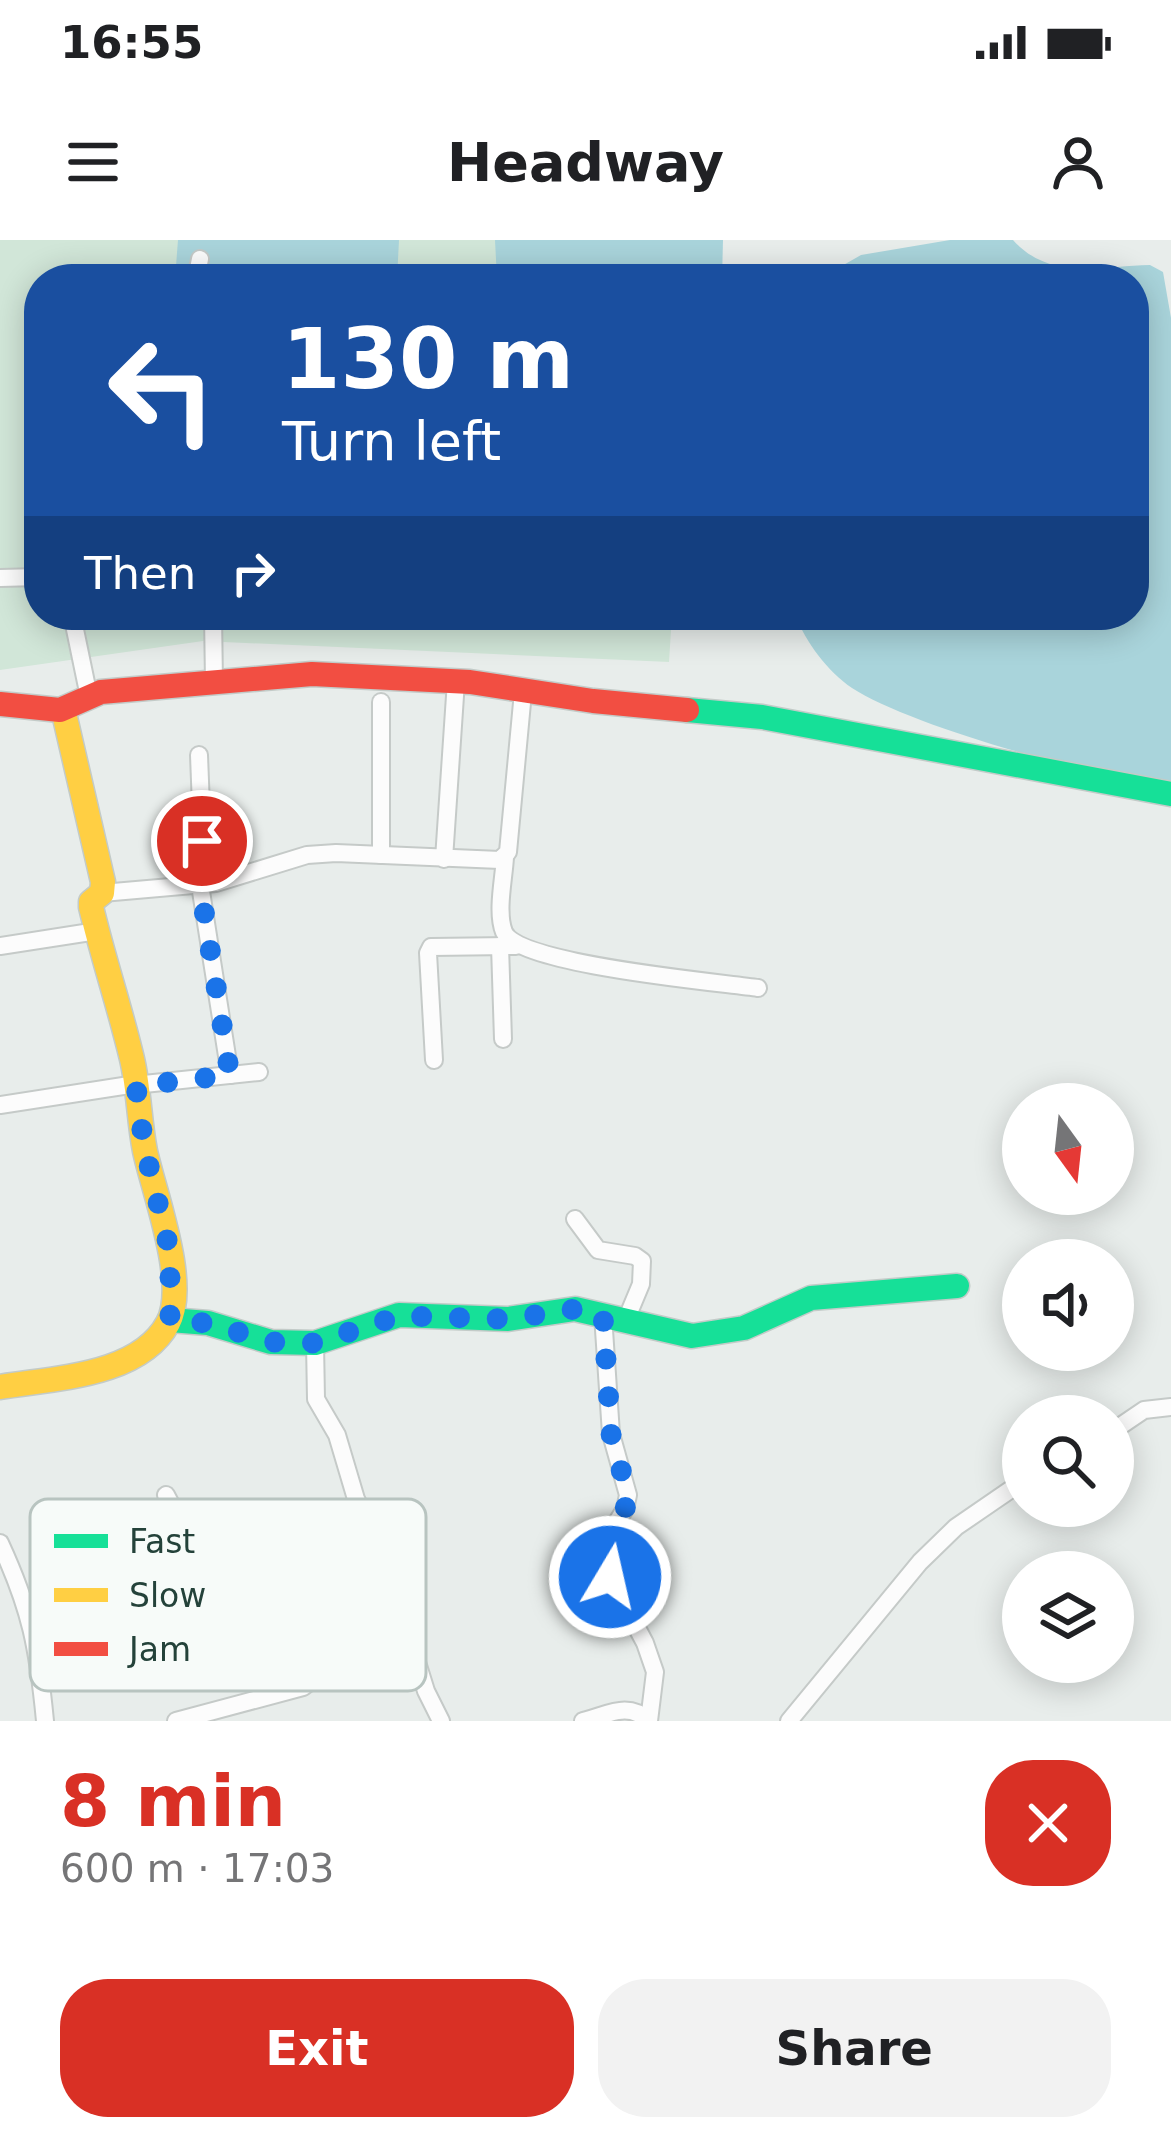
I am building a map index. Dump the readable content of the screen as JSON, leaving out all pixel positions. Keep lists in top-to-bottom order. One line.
{"legend":["Fast","Slow","Jam"],"north":"bottom","page":{"status":"16:55","header":"Headway","turn":["130 m","Turn left"],"then":"Then","heading":["8 min","600 m · 17:03"],"buttons":["Exit","Share"]}}
